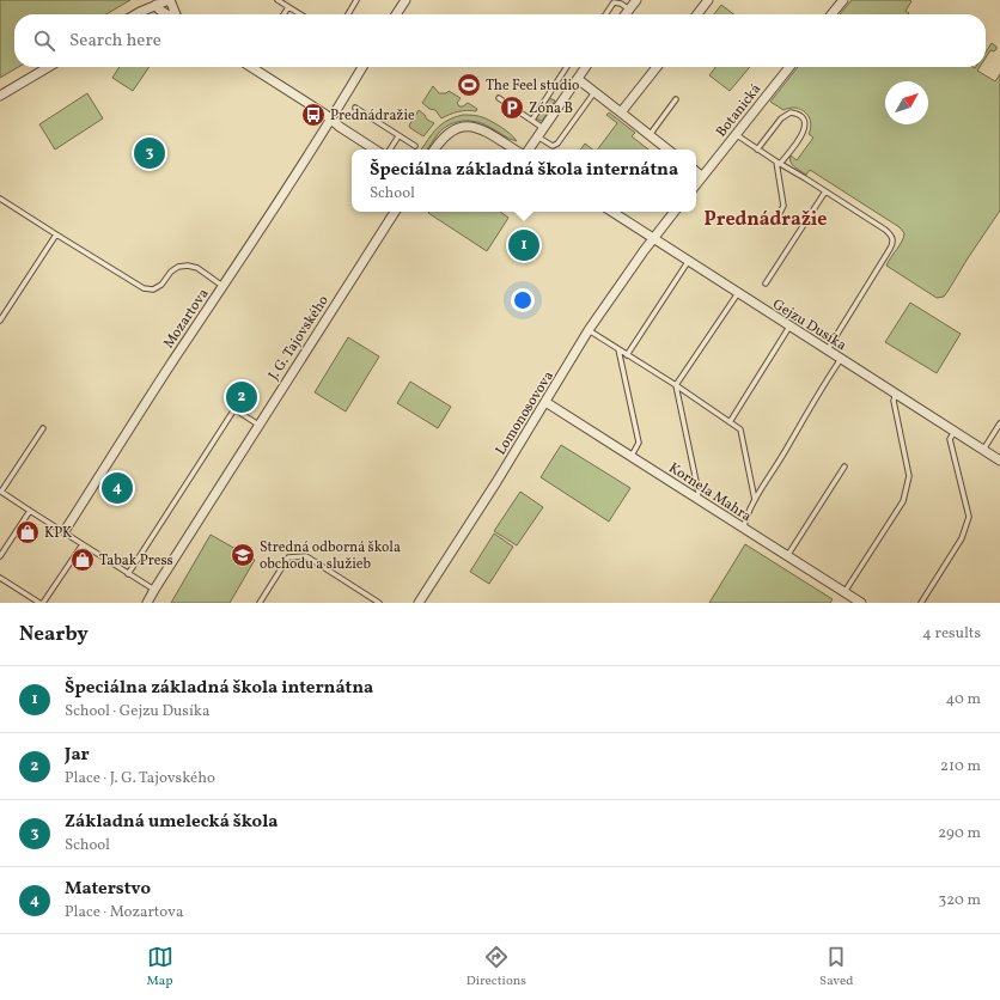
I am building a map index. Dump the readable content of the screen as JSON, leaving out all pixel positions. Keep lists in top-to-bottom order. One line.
{"streets":{"street":["Botanická","Mozartova","Gejzu Dusíka","J. G. Tajovského","Lomonosovova","Kornela Mahra"]},"crossings":[["Gejzu Dusíka","Lomonosovova"],["Lomonosovova","Kornela Mahra"]],"districts":["Prednádražie"],"places":{"sports":["The Feel studio"],"parking":["Zóna B"],"bus stop":["Prednádražie"],"shop":["KPK","Tabak Press"],"school or university":["Stredná odborná škola obchodu a služieb"]},"north":"top right","page":{"search":"Search here","pins":["3","1","2","4"],"popup":["Špeciálna základná škola internátna","School"],"heading":["Nearby","4 results"],"list":[{"mark":"1","name":"Špeciálna základná škola internátna","note":"School · Gejzu Dusíka","value":"40 m"},{"mark":"2","name":"Jar","note":"Place · J. G. Tajovského","value":"210 m"},{"mark":"3","name":"Základná umelecká škola","note":"School","value":"290 m"},{"mark":"4","name":"Materstvo","note":"Place · Mozartova","value":"320 m"}],"nav":["Map","Directions","Saved"]}}
